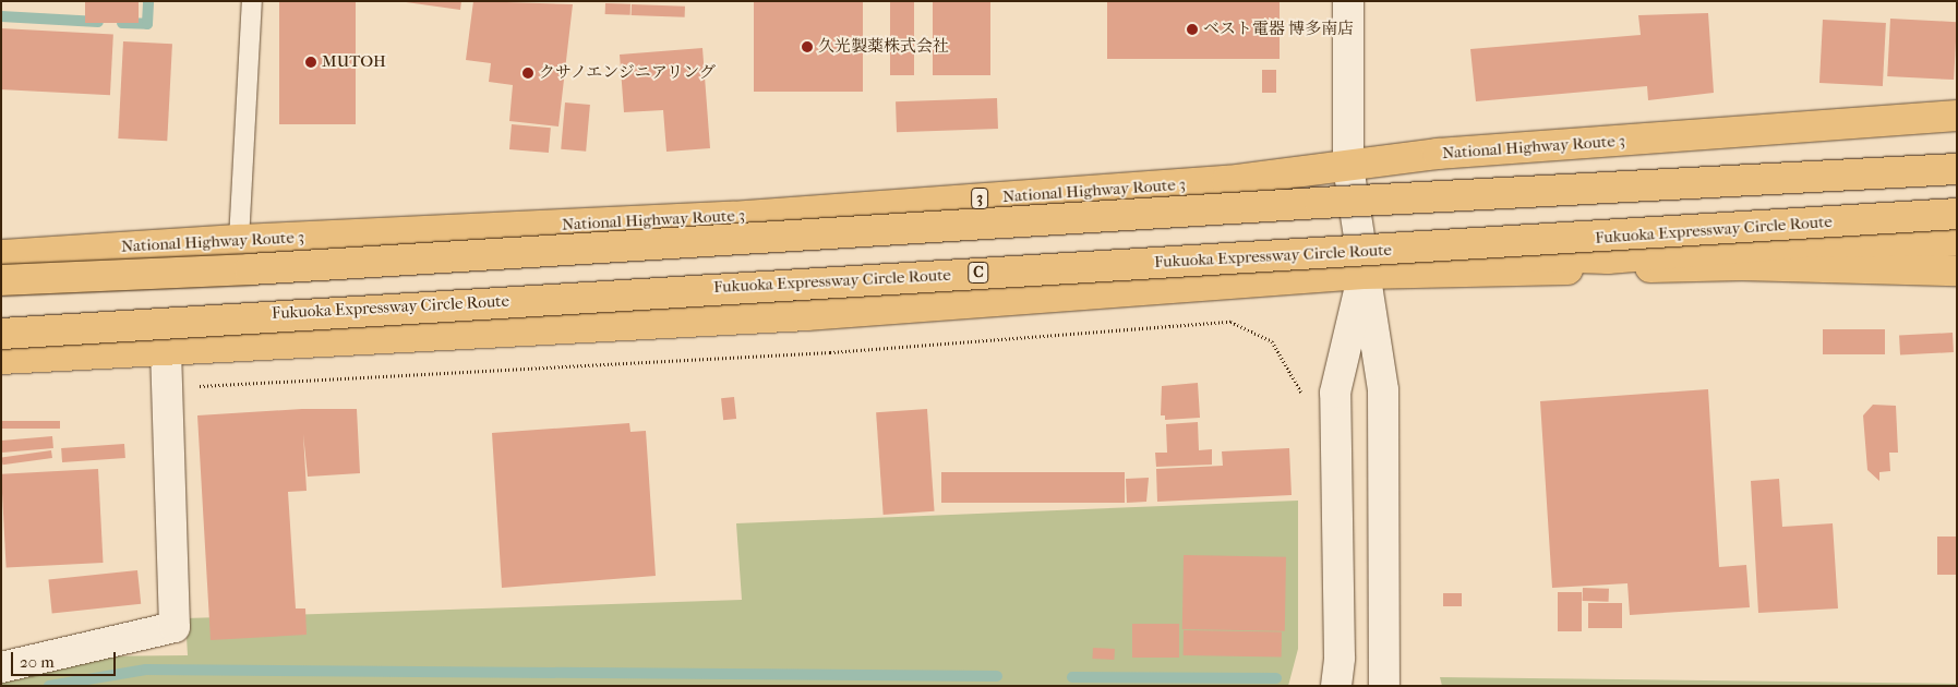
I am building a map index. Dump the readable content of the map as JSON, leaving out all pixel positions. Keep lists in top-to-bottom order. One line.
{"streets":{"highway":["National Highway Route 3","3","Fukuoka Expressway Circle Route","C"]},"places":["ベスト電器 博多南店","久光製薬株式会社","MUTOH","クサノエンジニアリング"],"scale_bar":"20 m"}
